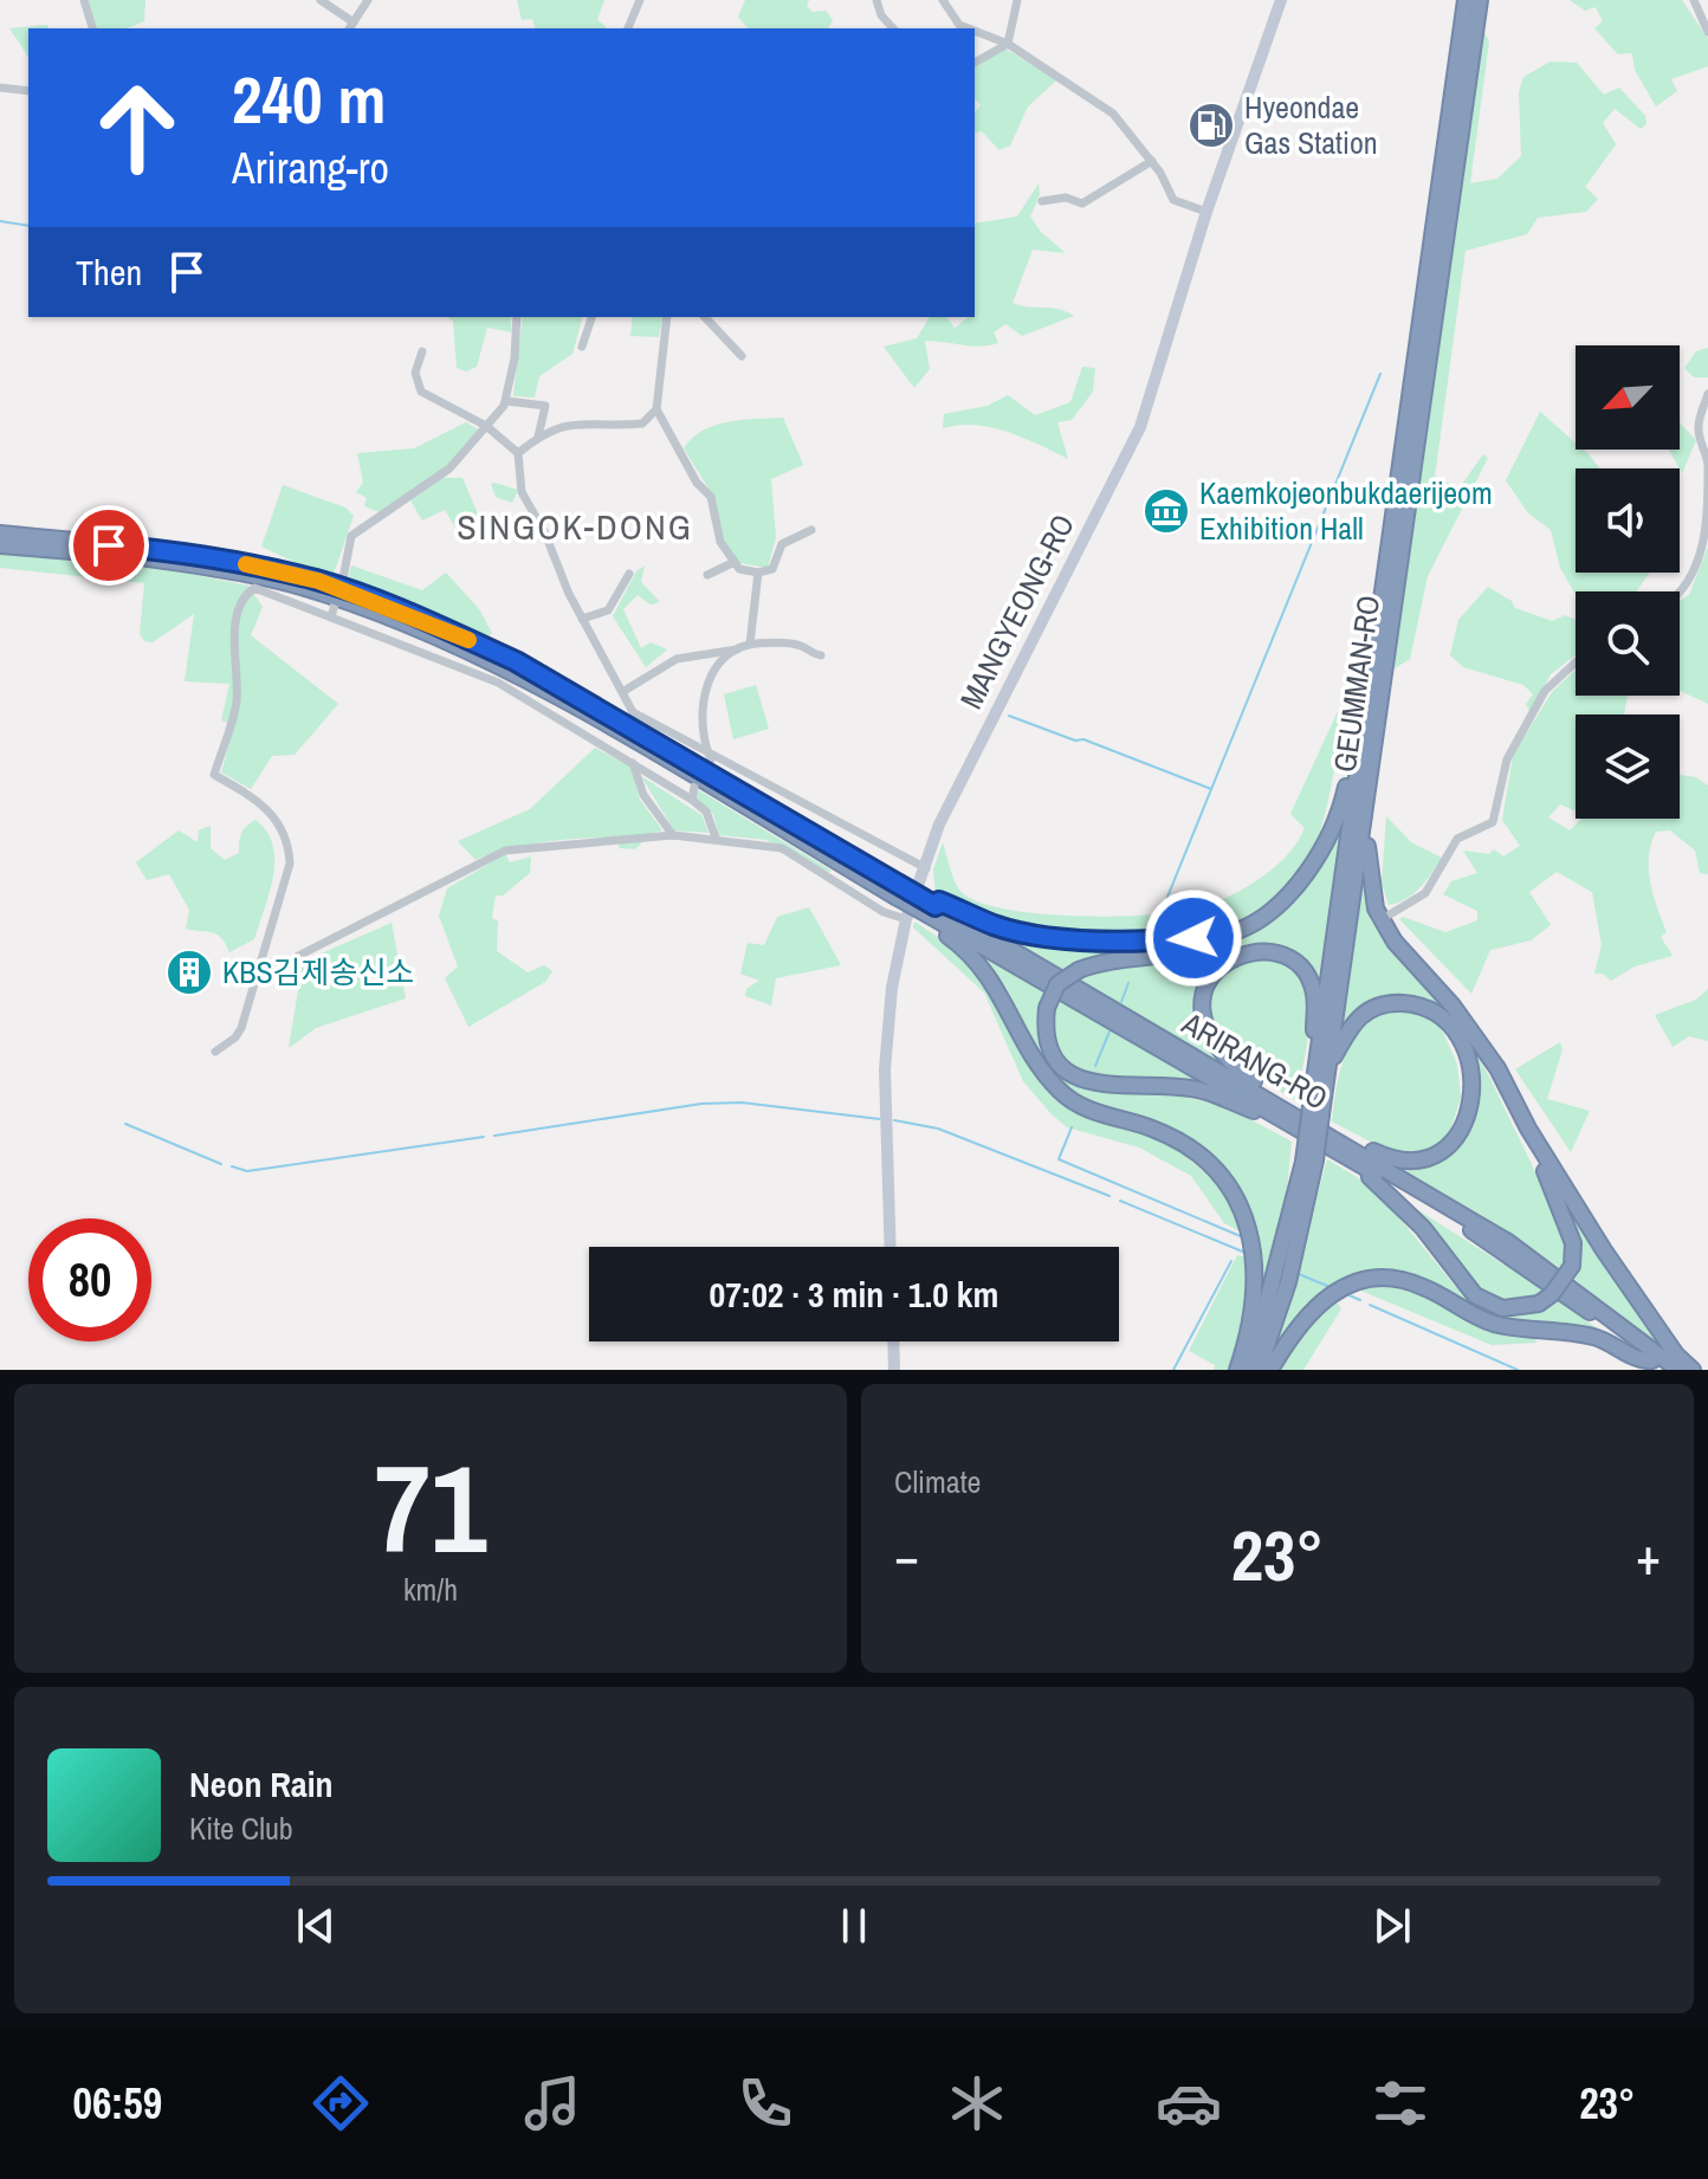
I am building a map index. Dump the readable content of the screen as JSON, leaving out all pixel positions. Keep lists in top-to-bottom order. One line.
{"streets":{"highway":["GEUMMAN-RO","ARIRANG-RO"],"street":["MANGYEONG-RO"]},"districts":["SINGOK-DONG"],"places":{"fuel station":["Hyeondae Gas Station"],"museum":["Kaemkojeonbukdaerijeom Exhibition Hall"],"building":["KBS김제송신소"]},"north":"bottom left","page":{"turn":["240 m","Arirang-ro"],"then":"Then","limit":"80","trip":"07:02 · 3 min · 1.0 km","tile":[["71","km/h"],"Climate"],"heat":["−","23°","+"],"song":["Neon Rain","Kite Club"],"tabs":["06:59","23°"]}}
